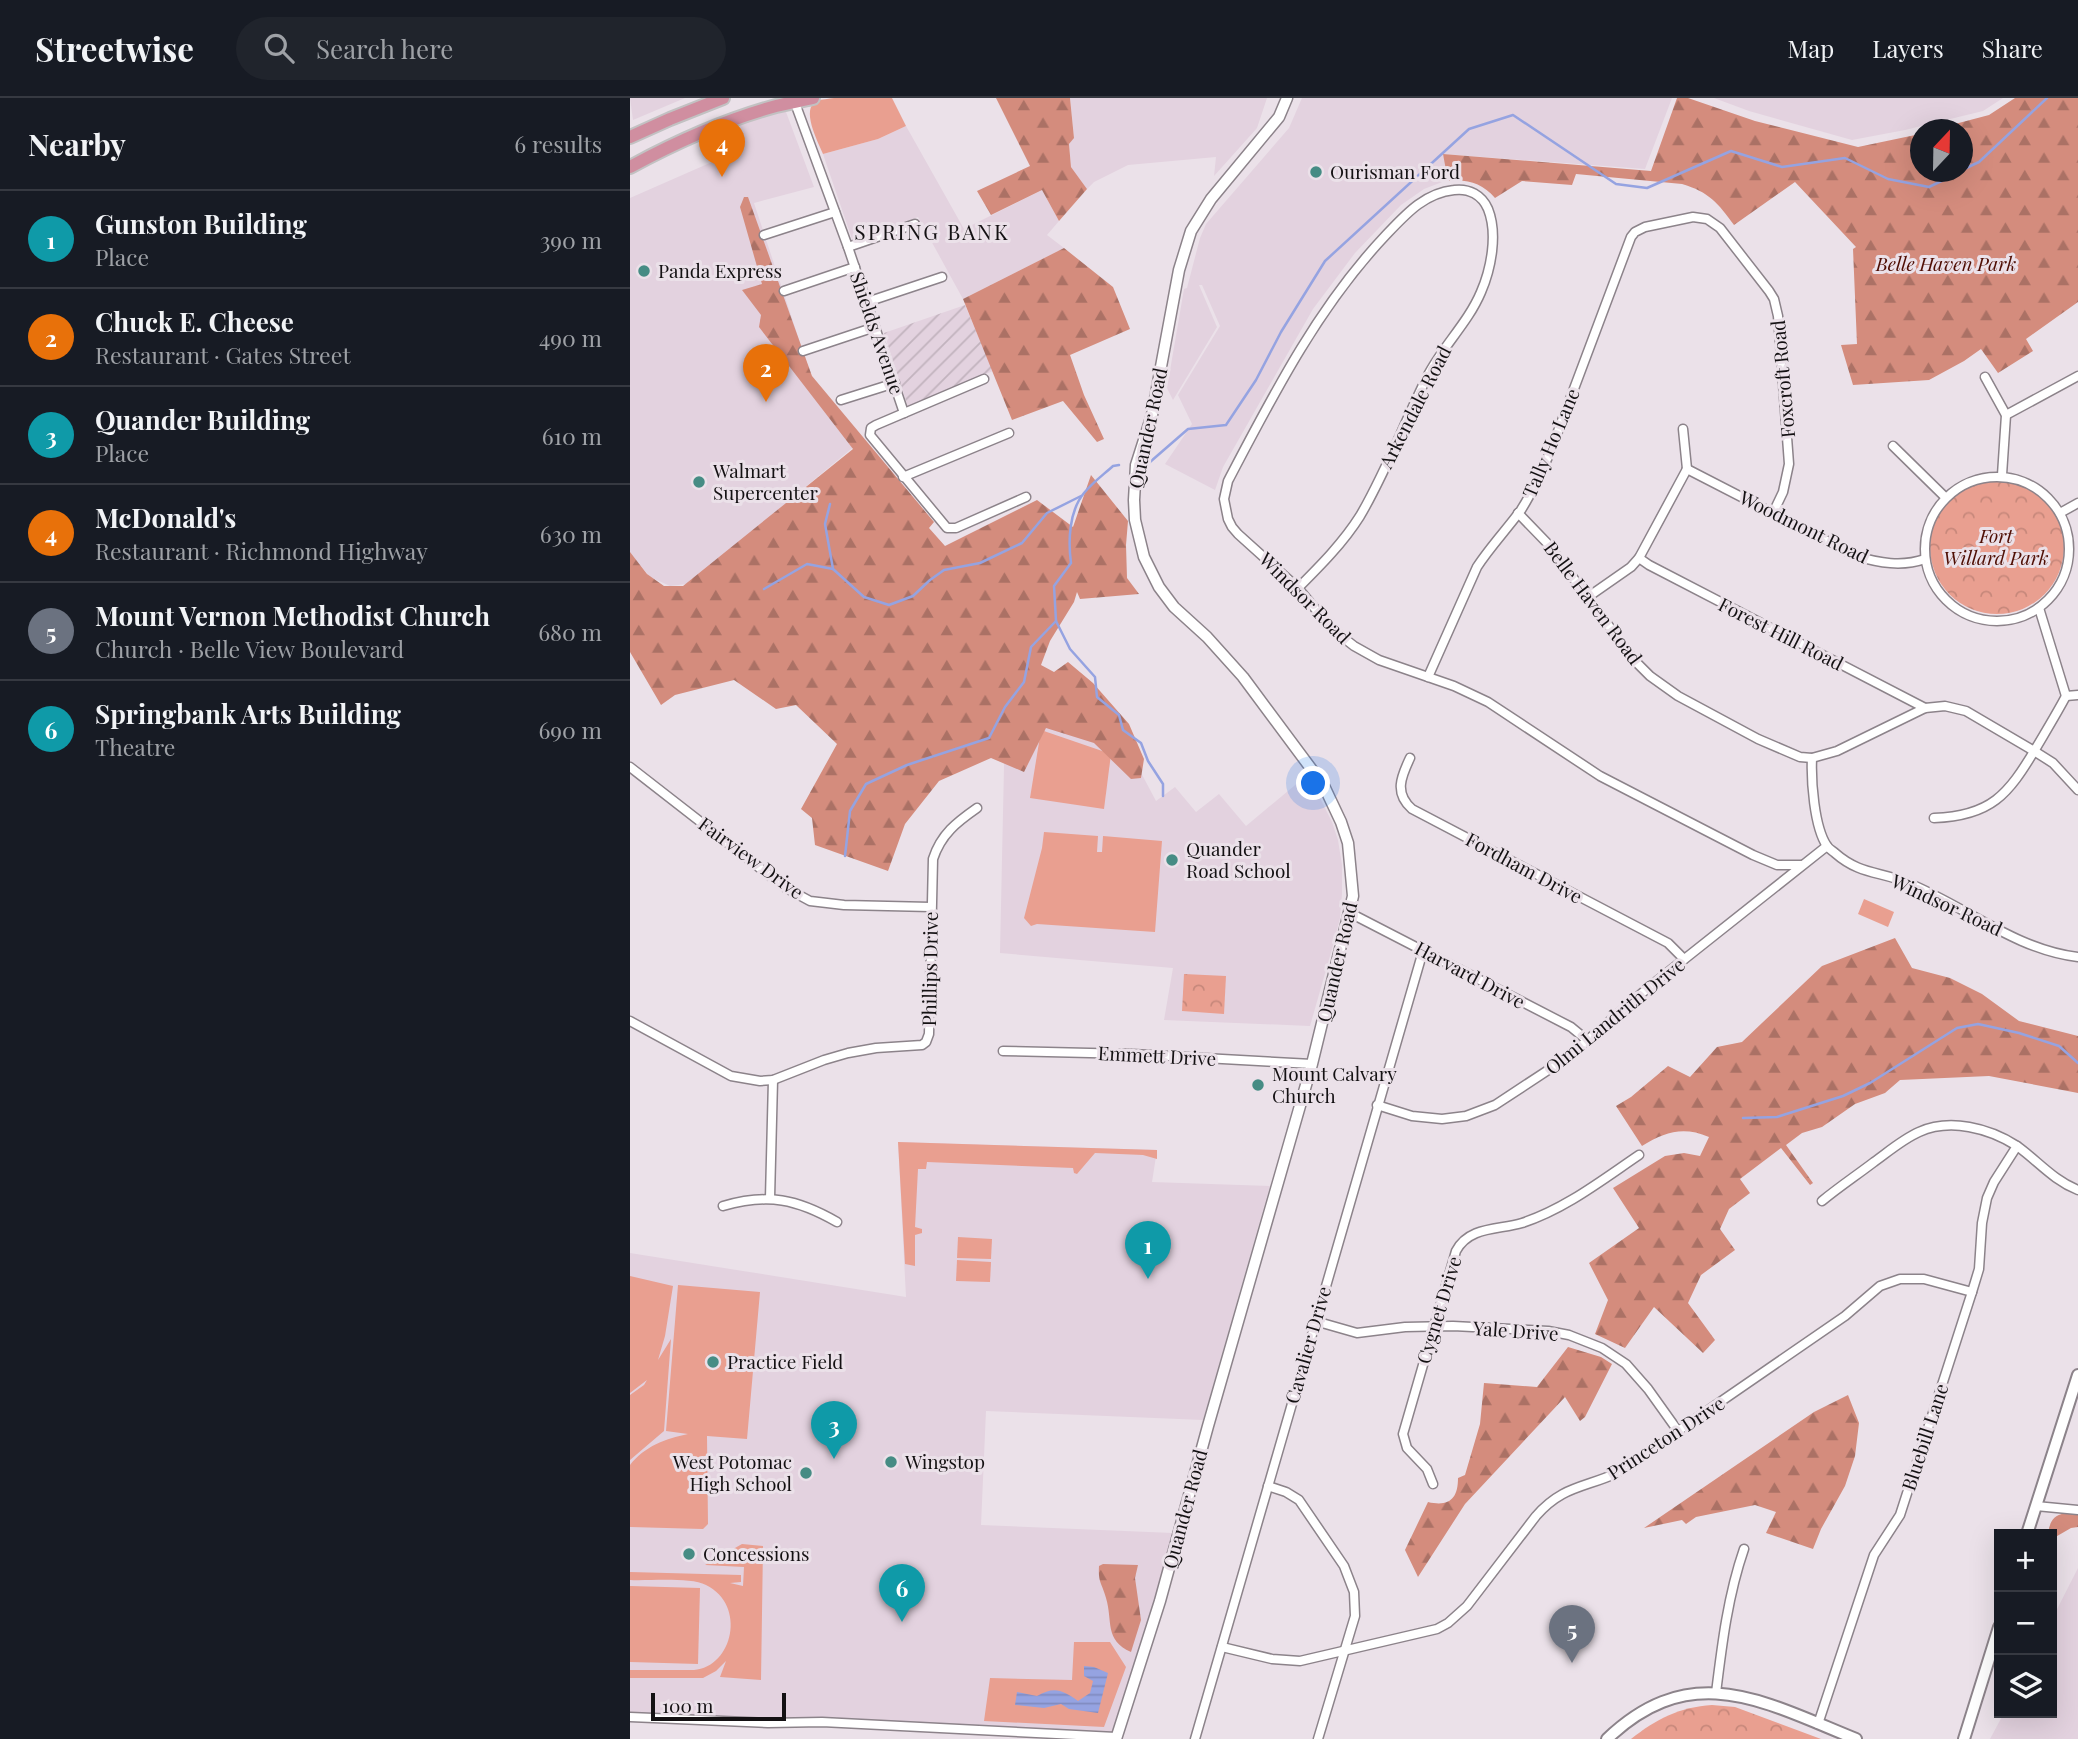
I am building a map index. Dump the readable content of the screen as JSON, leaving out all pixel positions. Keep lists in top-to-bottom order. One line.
{"streets":{"street":["Shields Avenue","Foxcroft Road","Arkendale Road","Quander Road","Tally Ho Lane","Woodmont Road","Windsor Road","Belle Haven Road","Forest Hill Road","Fairview Drive","Fordham Drive","Phillips Drive","Harvard Drive","Olmi Landrith Drive","Emmett Drive","Cygnet Drive","Yale Drive","Cavalier Drive","Bluebill Lane","Princeton Drive"]},"crossings":[["Foxcroft Road","Tally Ho Lane"],["Foxcroft Road","Woodmont Road"],["Arkendale Road","Windsor Road"],["Quander Road","Harvard Drive"],["Quander Road","Emmett Drive"],["Tally Ho Lane","Windsor Road"],["Tally Ho Lane","Belle Haven Road"],["Windsor Road","Olmi Landrith Drive"],["Fairview Drive","Phillips Drive"],["Fordham Drive","Olmi Landrith Drive"],["Harvard Drive","Olmi Landrith Drive"],["Harvard Drive","Cavalier Drive"],["Olmi Landrith Drive","Cavalier Drive"],["Cygnet Drive","Yale Drive"],["Yale Drive","Cavalier Drive"],["Yale Drive","Princeton Drive"],["Cavalier Drive","Princeton Drive"],["Bluebill Lane","Princeton Drive"]],"districts":["SPRING BANK"],"parks":["Belle Haven Park","Fort Willard Park"],"places":["Ourisman Ford","Panda Express","Walmart Supercenter","Quander Road School","Mount Calvary Church","Practice Field","Wingstop","West Potomac High School","Concessions"],"scale_bar":"100 m","north":"top","page":{"header":"Streetwise","search":"Search here","nav":["Map","Layers","Share"],"heading":["Nearby","6 results"],"pins":["4","2","1","3","6","5"],"list":[{"mark":"1","name":"Gunston Building","note":"Place","value":"390 m"},{"mark":"2","name":"Chuck E. Cheese","note":"Restaurant · Gates Street","value":"490 m"},{"mark":"3","name":"Quander Building","note":"Place","value":"610 m"},{"mark":"4","name":"McDonald's","note":"Restaurant · Richmond Highway","value":"630 m"},{"mark":"5","name":"Mount Vernon Methodist Church","note":"Church · Belle View Boulevard","value":"680 m"},{"mark":"6","name":"Springbank Arts Building","note":"Theatre","value":"690 m"}],"map_buttons":["+","−"],"scale":"100 m"}}
